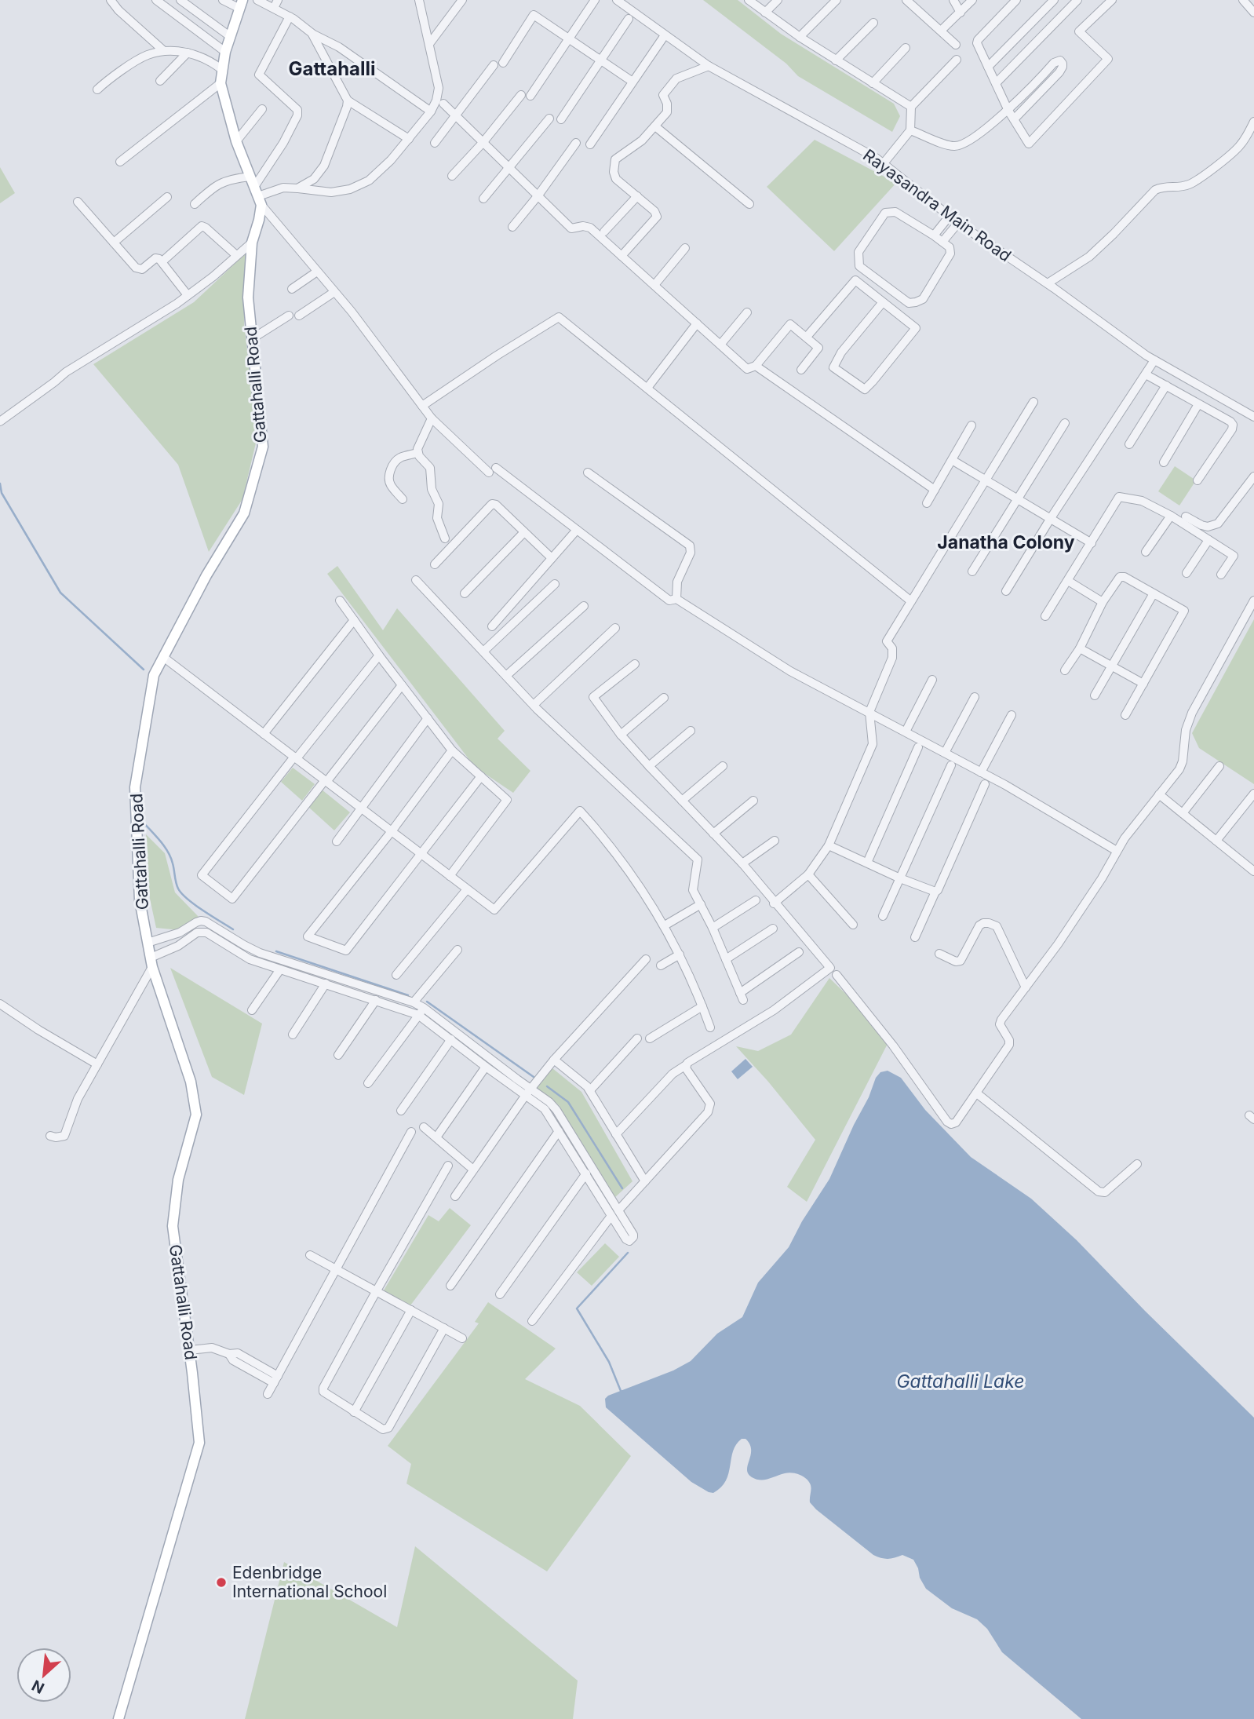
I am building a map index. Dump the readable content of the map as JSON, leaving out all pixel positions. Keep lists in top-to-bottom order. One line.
{"streets":{"main road":["Gattahalli Road"],"street":["Rayasandra Main Road"]},"districts":["Gattahalli","Janatha Colony"],"water":["Gattahalli Lake"],"places":["Edenbridge International School"],"north":"bottom left"}
